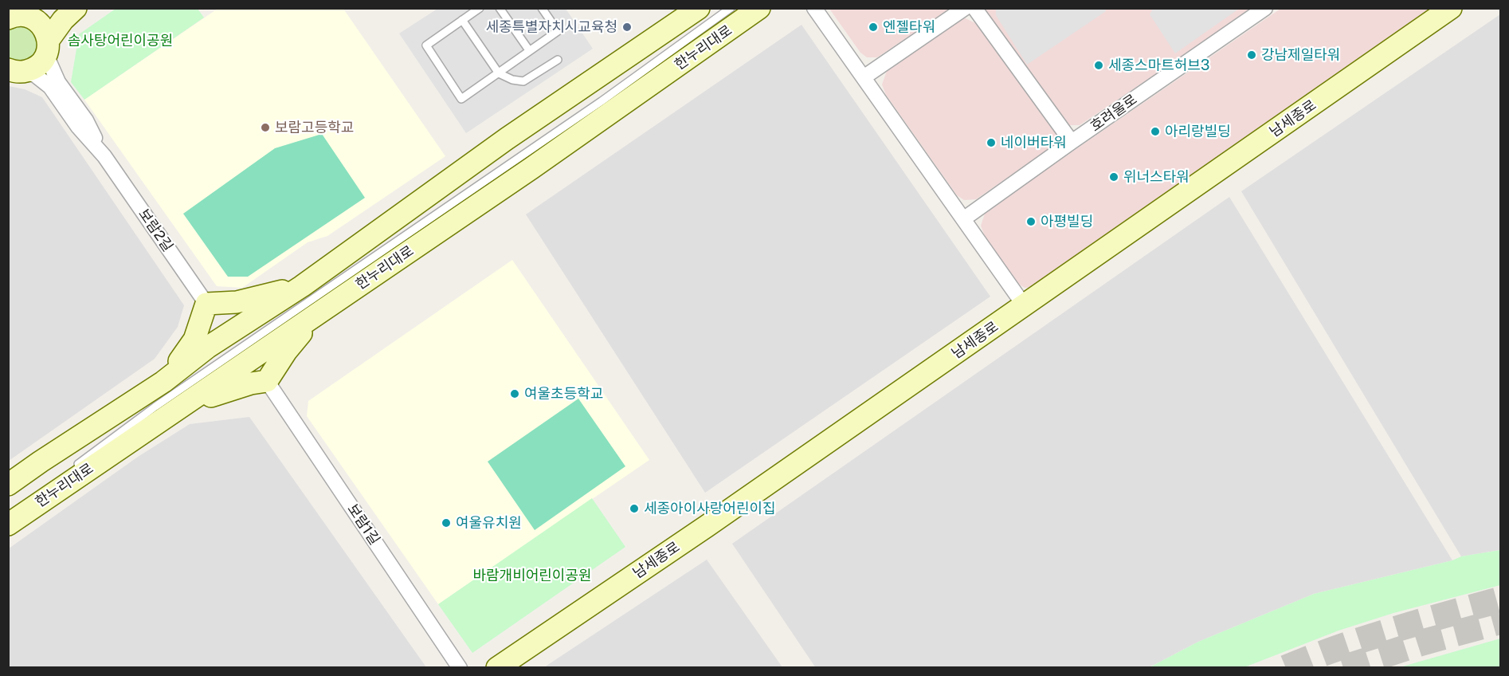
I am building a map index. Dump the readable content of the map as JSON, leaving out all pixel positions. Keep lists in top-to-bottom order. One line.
{"streets":{"street":["한누리대로","호려울로","남세종로","보람2길","보람1길"]},"parks":["솜사탕어린이공원","바람개비어린이공원"],"places":["세종특별자치시교육청","엔젤타워","강남제일타워","세종스마트허브3","보람고등학교","아리랑빌딩","네이버타워","위너스타워","아평빌딩","여울초등학교","세종아이사랑어린이집","여울유치원"]}
